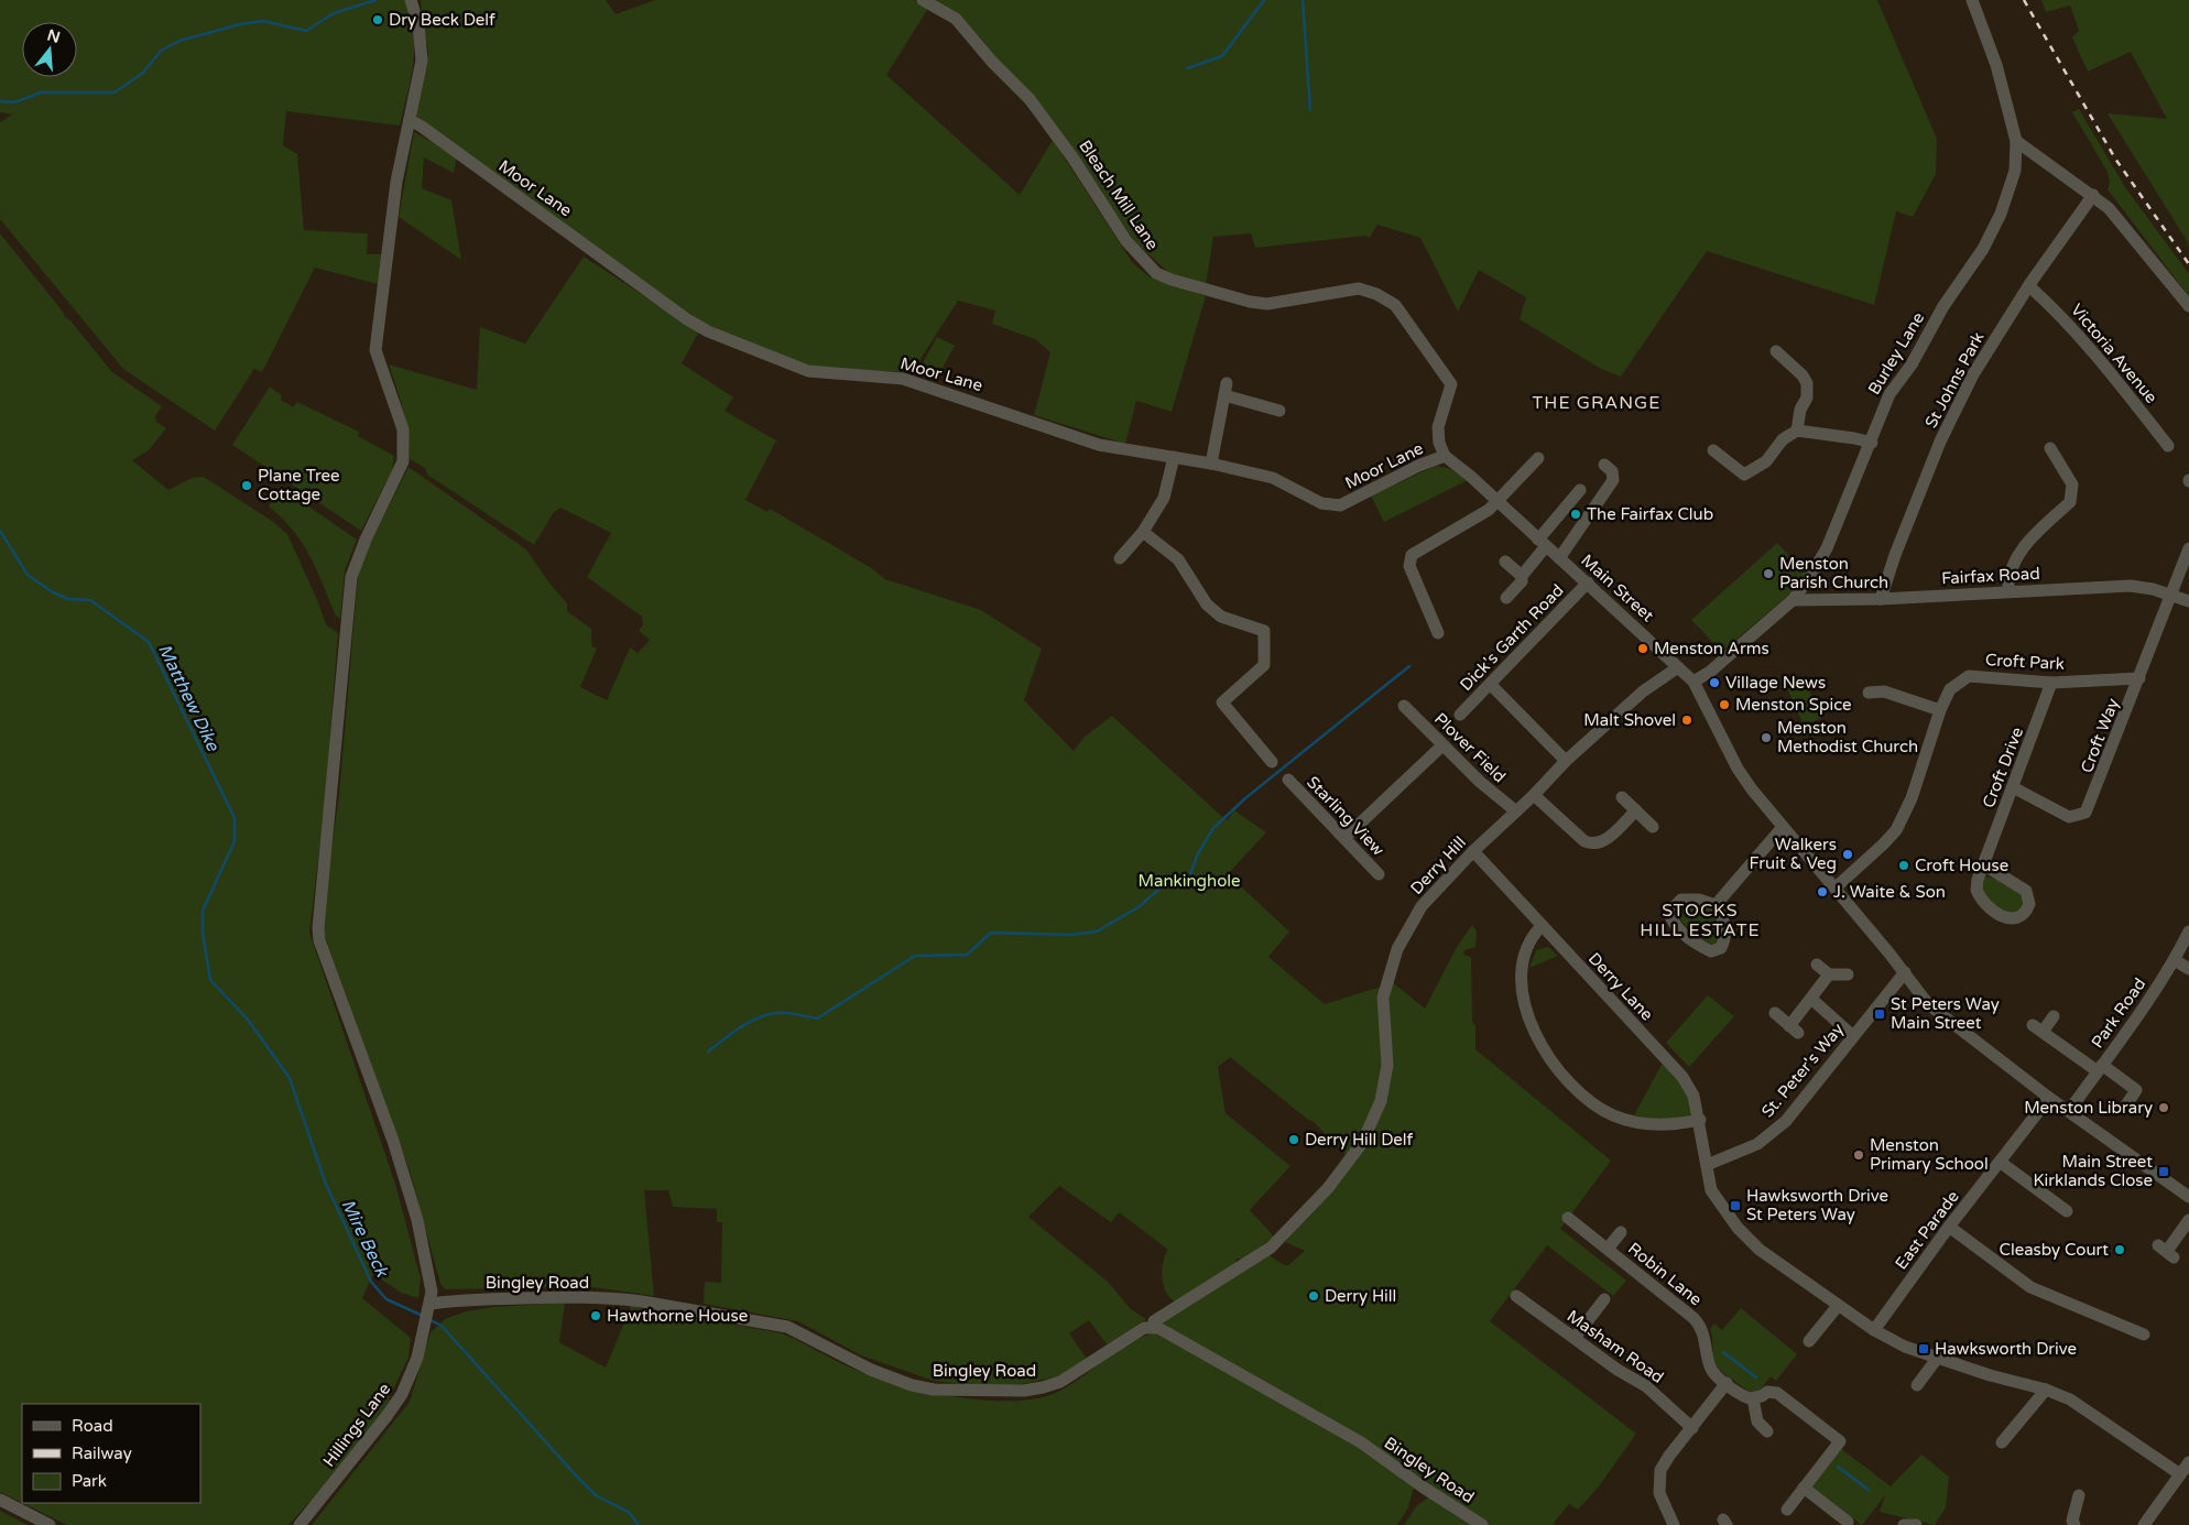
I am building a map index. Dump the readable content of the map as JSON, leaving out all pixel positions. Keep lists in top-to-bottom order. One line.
{"streets":{"street":["Moor Lane","Bleach Mill Lane","Burley Lane","Victoria Avenue","St Johns Park","Fairfax Road","Main Street","Dick's Garth Road","Croft Park","Croft Way","Plover Field","Croft Drive","Starling View","Derry Hill","Derry Lane","Park Road","St. Peter's Way","East Parade","Robin Lane","Bingley Road","Masham Road","Hillings Lane"]},"crossings":[["Moor Lane","Bleach Mill Lane"],["Moor Lane","Main Street"],["Moor Lane","Hillings Lane"],["Bleach Mill Lane","Main Street"],["Burley Lane","Fairfax Road"],["Burley Lane","Main Street"],["Victoria Avenue","St Johns Park"],["St Johns Park","Fairfax Road"],["Fairfax Road","Croft Way"],["Main Street","Dick's Garth Road"],["Main Street","Croft Park"],["Main Street","Derry Hill"],["Main Street","Park Road"],["Main Street","St. Peter's Way"],["Main Street","East Parade"],["Croft Park","Croft Way"],["Croft Park","Croft Drive"],["Croft Way","Croft Drive"],["Plover Field","Derry Hill"],["Derry Hill","Derry Lane"],["Derry Hill","Bingley Road"],["Derry Lane","St. Peter's Way"],["Bingley Road","Hillings Lane"]],"districts":["THE GRANGE","STOCKS HILL ESTATE"],"water":["Matthew Dike","Mire Beck"],"parks":["Mankinghole"],"places":{"other":["Dry Beck Delf","Plane Tree Cottage","The Fairfax Club","Menston Parish Church","Menston Arms","Village News","Menston Spice","Malt Shovel","Menston Methodist Church","Walkers Fruit & Veg","Croft House","J. Waite & Son","Menston Library","Derry Hill Delf","Menston Primary School","Cleasby Court","Derry Hill","Hawthorne House"],"transit":["St Peters Way Main Street","Main Street Kirklands Close","Hawksworth Drive St Peters Way","Hawksworth Drive"]},"legend":["Road","Railway","Park"],"north":"top"}
